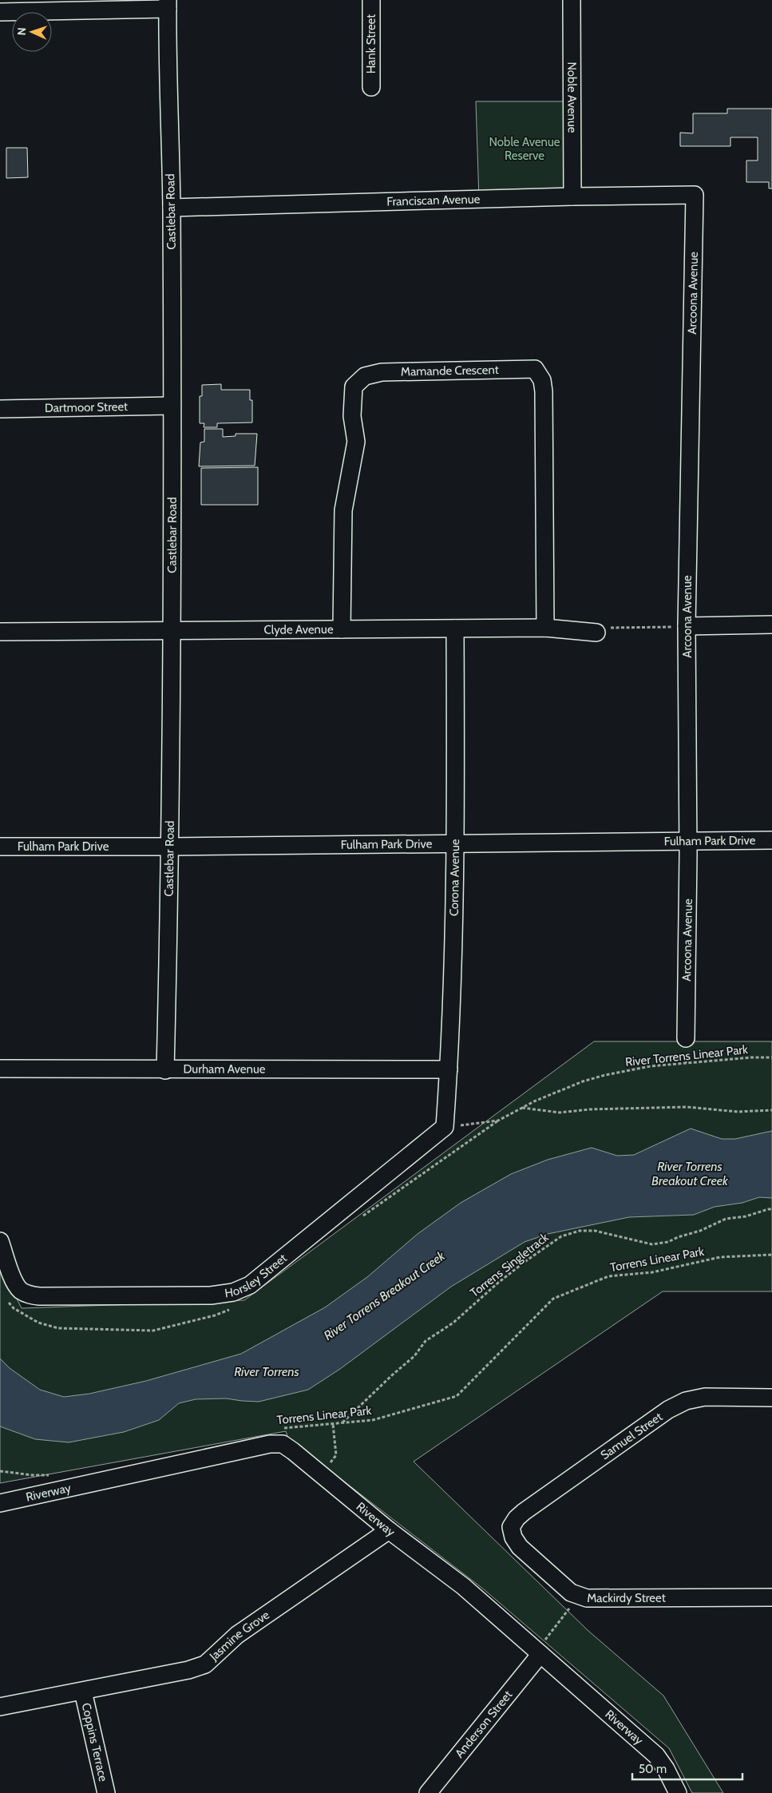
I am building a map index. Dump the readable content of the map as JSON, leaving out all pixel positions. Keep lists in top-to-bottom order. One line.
{"streets":{"street":["Hank Street","Noble Avenue","Franciscan Avenue","Castlebar Road","Arcoona Avenue","Mamande Crescent","Dartmoor Street","Clyde Avenue","Fulham Park Drive","Corona Avenue","Durham Avenue","Horsley Street","Samuel Street","Riverway","Mackirdy Street","Jasmine Grove","Anderson Street","Coppins Terrace"],"path":["River Torrens Linear Park","Torrens Linear Park","Torrens Singletrack"]},"crossings":[["Noble Avenue","Franciscan Avenue"],["Franciscan Avenue","Castlebar Road"],["Franciscan Avenue","Arcoona Avenue"],["Castlebar Road","Dartmoor Street"],["Castlebar Road","Clyde Avenue"],["Castlebar Road","Fulham Park Drive"],["Castlebar Road","Durham Avenue"],["Arcoona Avenue","Fulham Park Drive"],["Mamande Crescent","Clyde Avenue"],["Clyde Avenue","Corona Avenue"],["Fulham Park Drive","Corona Avenue"],["Corona Avenue","River Torrens Linear Park"],["Corona Avenue","Durham Avenue"],["Corona Avenue","Horsley Street"],["River Torrens Linear Park","Horsley Street"],["Torrens Linear Park","Torrens Singletrack"],["Samuel Street","Mackirdy Street"],["Riverway","Jasmine Grove"],["Riverway","Anderson Street"],["Jasmine Grove","Coppins Terrace"]],"water":["River Torrens Breakout Creek","River Torrens"],"parks":["Noble Avenue Reserve"],"scale_bar":"50 m","north":"left"}
